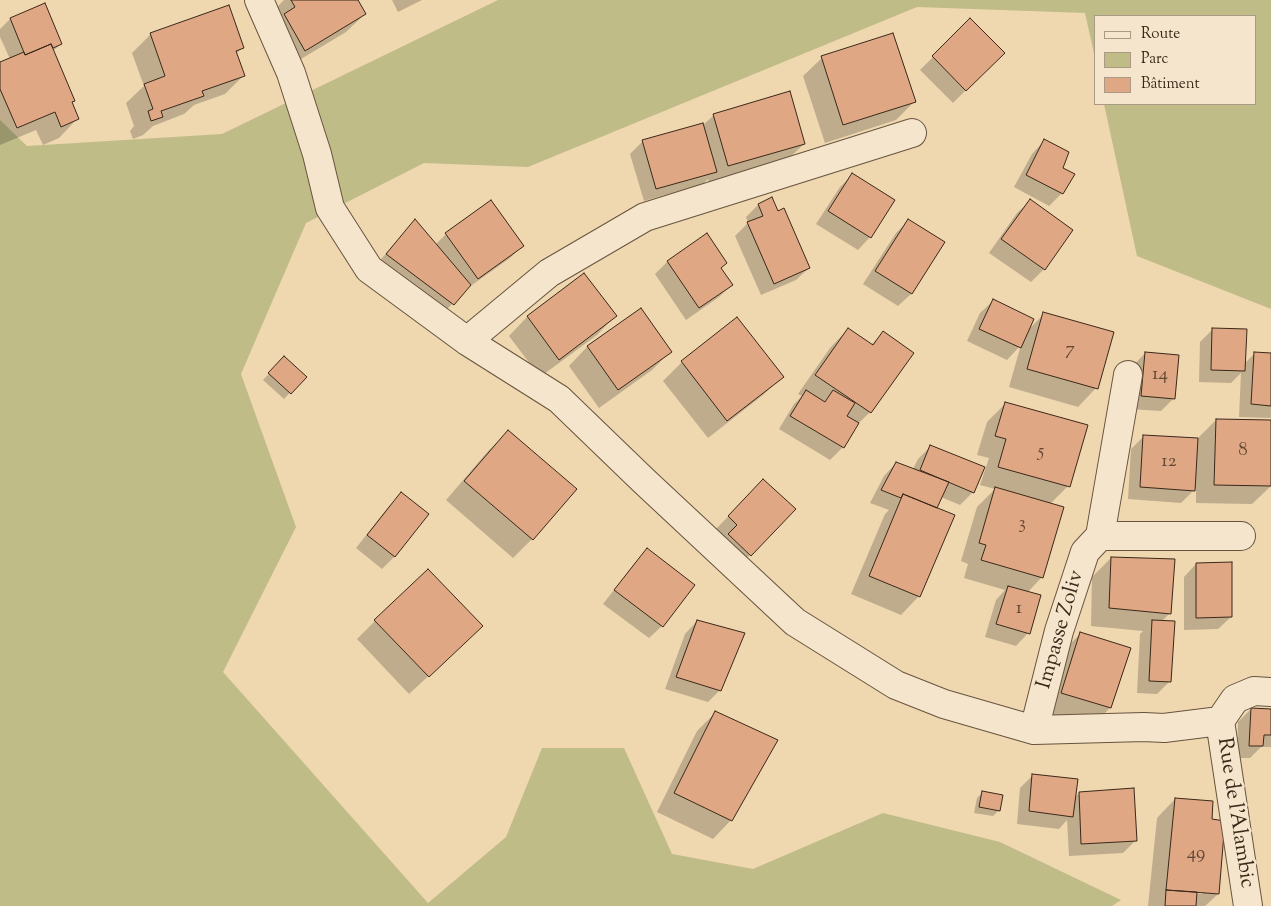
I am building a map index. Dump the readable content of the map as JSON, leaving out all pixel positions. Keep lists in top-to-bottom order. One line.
{"streets":{"street":["Impasse Zoliv","Rue de l'Alambic"]},"house_numbers":["7","14","8","5","12","3","1","49"],"legend":["Route","Parc","Bâtiment"]}
